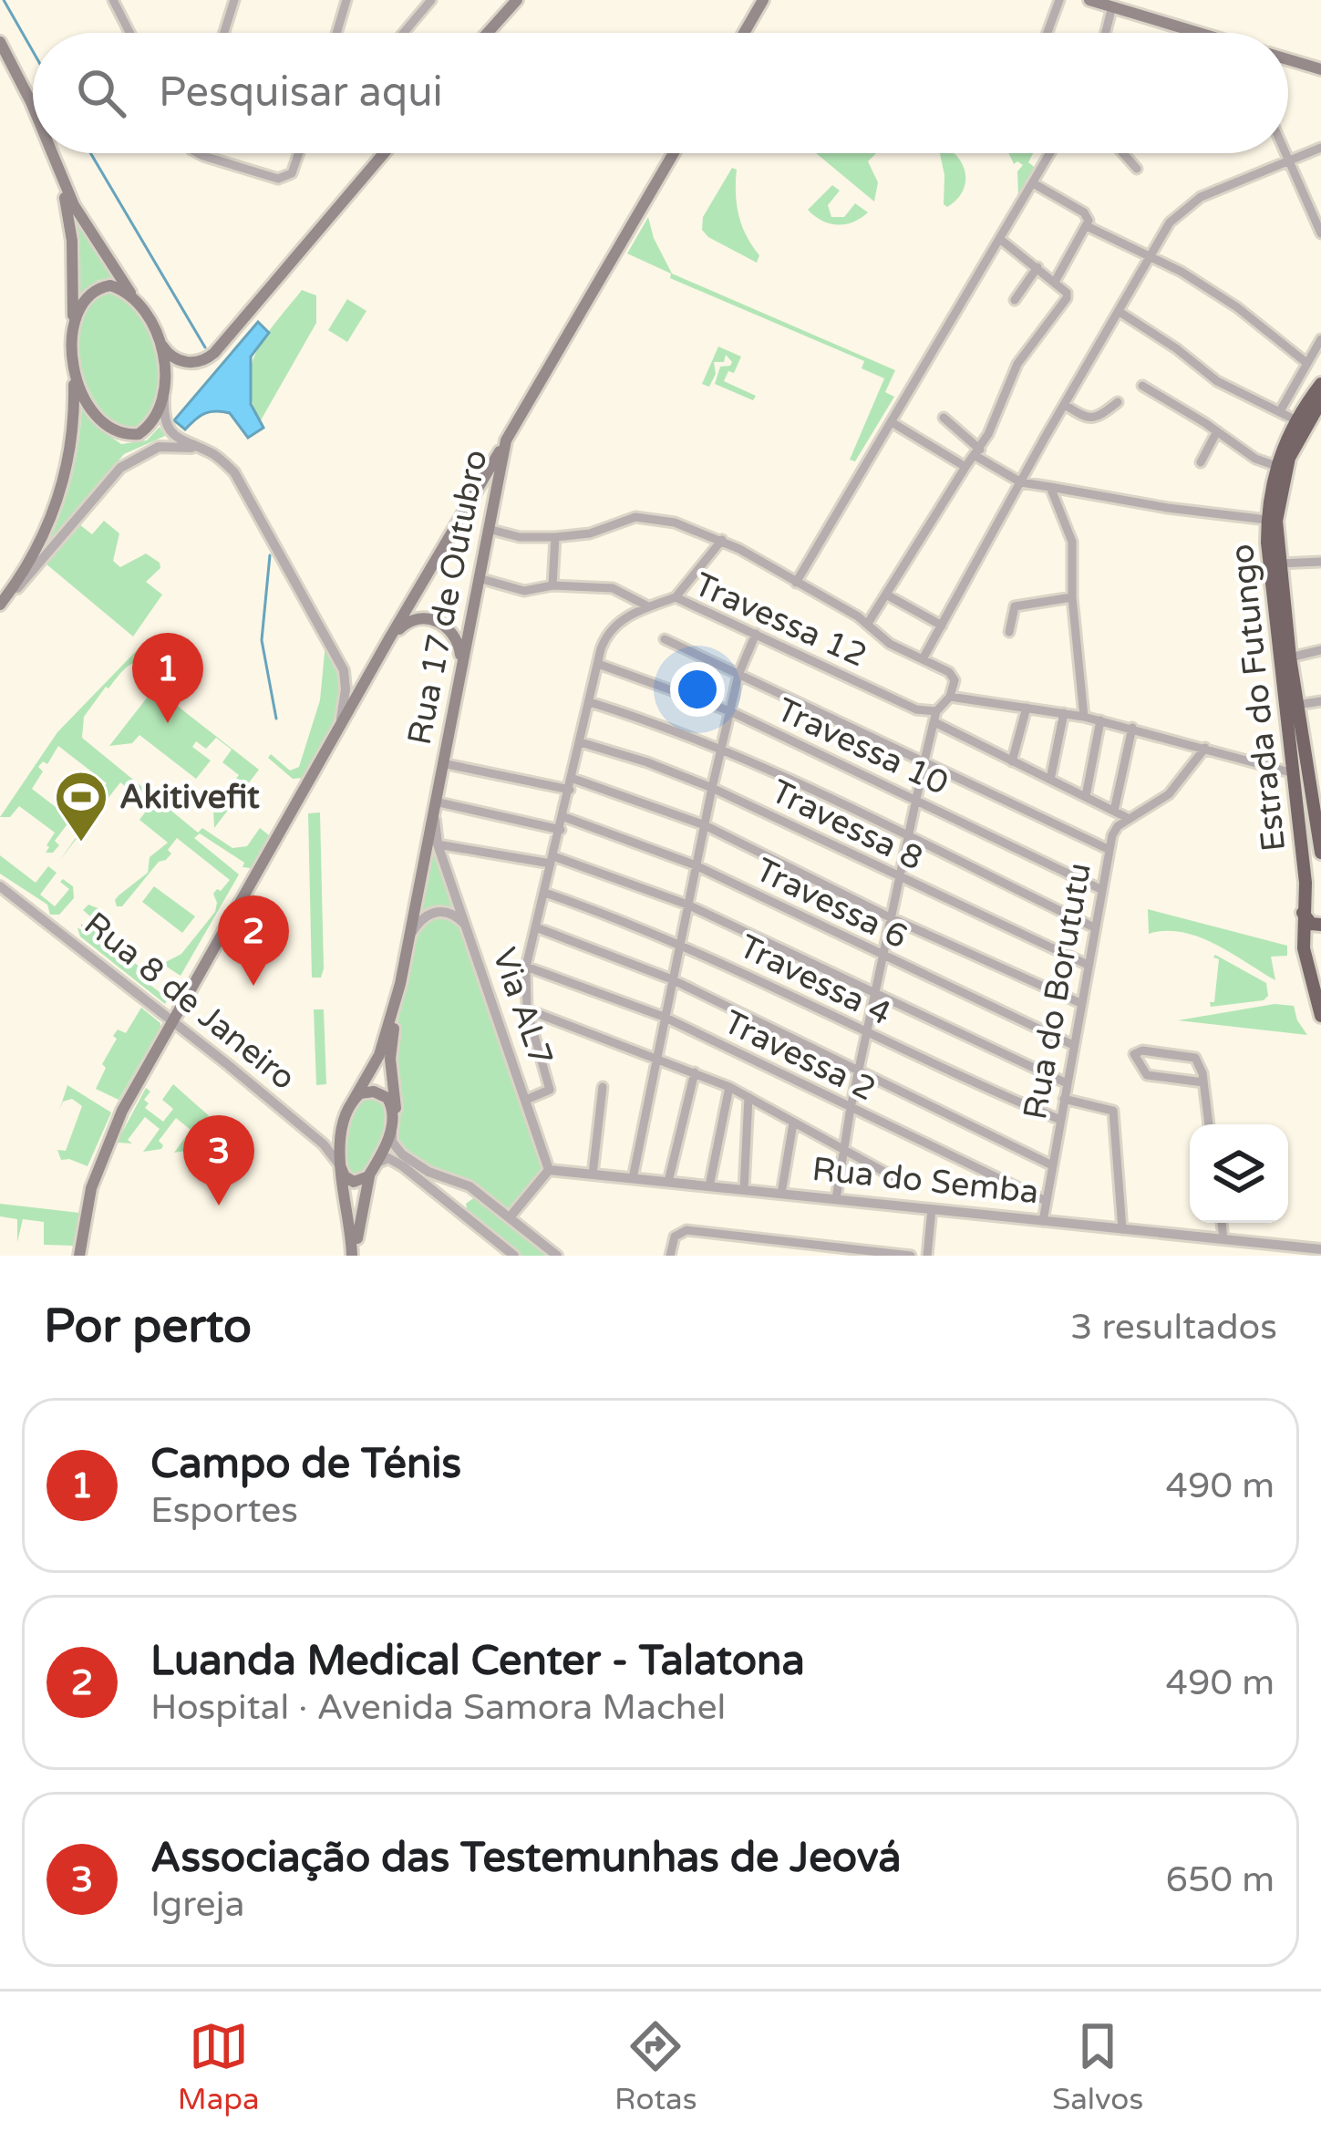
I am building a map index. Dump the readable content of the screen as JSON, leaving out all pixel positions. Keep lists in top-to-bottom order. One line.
{"streets":{"highway":["Estrada do Futungo"],"main road":["Rua 17 de Outubro"],"street":["Travessa 12","Travessa 10","Travessa 8","Travessa 6","Travessa 4","Rua do Borututu","Rua 8 de Janeiro","Via AL7","Travessa 2","Rua do Semba"]},"crossings":[["Rua 17 de Outubro","Rua 8 de Janeiro"],["Rua 17 de Outubro","Via AL7"],["Travessa 12","Travessa 10"],["Travessa 10","Rua do Borututu"],["Travessa 8","Rua do Borututu"],["Travessa 6","Rua do Borututu"],["Travessa 4","Rua do Borututu"],["Rua do Borututu","Travessa 2"],["Rua do Borututu","Rua do Semba"],["Via AL7","Rua do Semba"]],"places":{"sports":["Akitivefit"]},"page":{"search":"Pesquisar aqui","pins":["1","2","3"],"heading":["Por perto","3 resultados"],"list":[{"mark":"1","name":"Campo de Ténis","note":"Esportes","value":"490 m"},{"mark":"2","name":"Luanda Medical Center - Talatona","note":"Hospital · Avenida Samora Machel","value":"490 m"},{"mark":"3","name":"Associação das Testemunhas de Jeová","note":"Igreja","value":"650 m"}],"nav":["Mapa","Rotas","Salvos"]}}
